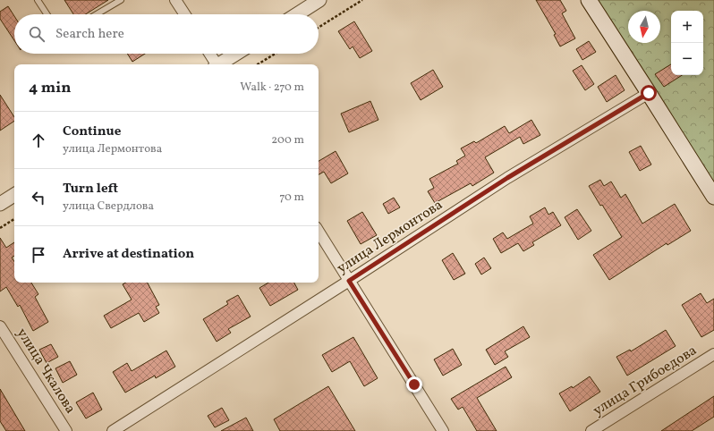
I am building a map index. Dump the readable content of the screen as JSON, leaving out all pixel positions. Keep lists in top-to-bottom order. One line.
{"streets":{"street":["улица Лермонтова","улица Чкалова","улица Грибоедова"]},"north":"bottom","page":{"map_buttons":["+","−"],"search":"Search here","heading":["4 min","Walk · 270 m"],"list":[["Continue","улица Лермонтова","200 m"],["Turn left","улица Свердлова","70 m"],"Arrive at destination"]}}
